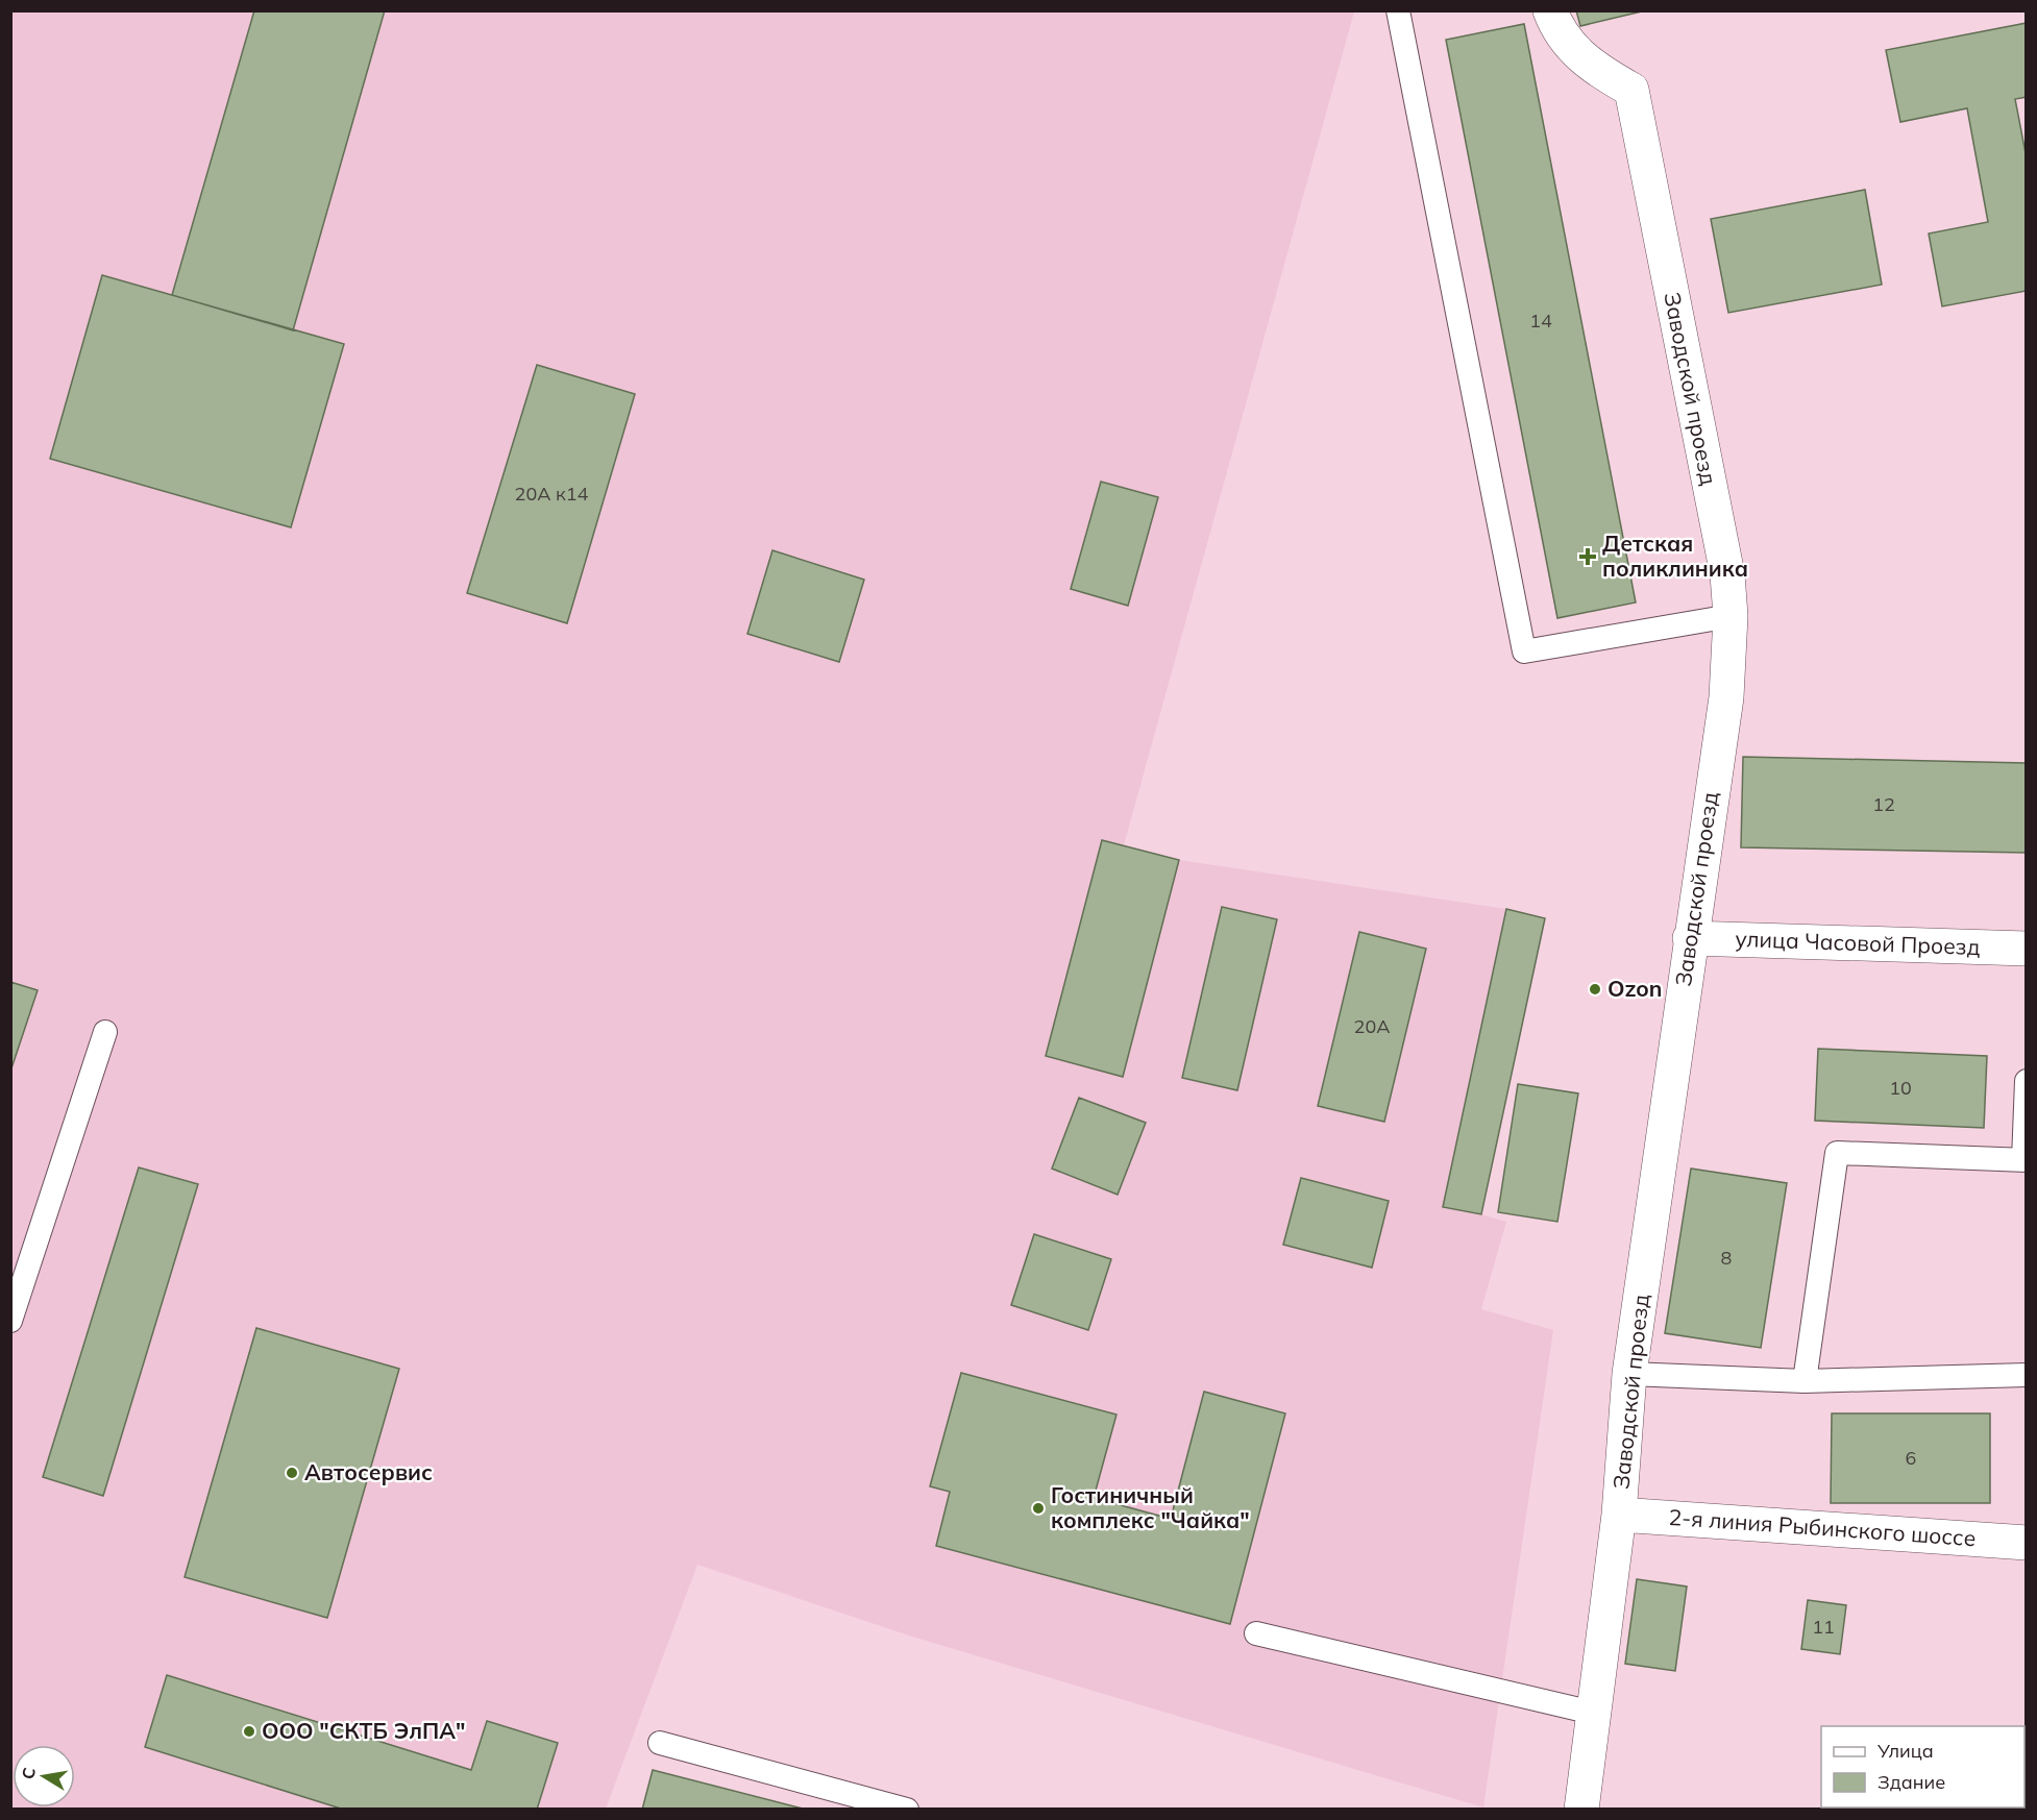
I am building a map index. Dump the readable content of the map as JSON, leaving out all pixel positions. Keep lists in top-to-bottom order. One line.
{"streets":{"street":["Заводской проезд","улица Часовой Проезд","2-я линия Рыбинского шоссе"]},"crossings":[["Заводской проезд","улица Часовой Проезд"],["Заводской проезд","2-я линия Рыбинского шоссе"]],"places":{"health":["Детская поликлиника"],"other":["Ozon","Автосервис","Гостиничный комплекс \"Чайка\"","ООО \"СКТБ ЭлПА\""]},"house_numbers":["14","20А к14","12","20А","10","8","6","11"],"legend":["Улица","Здание"],"north":"left"}
